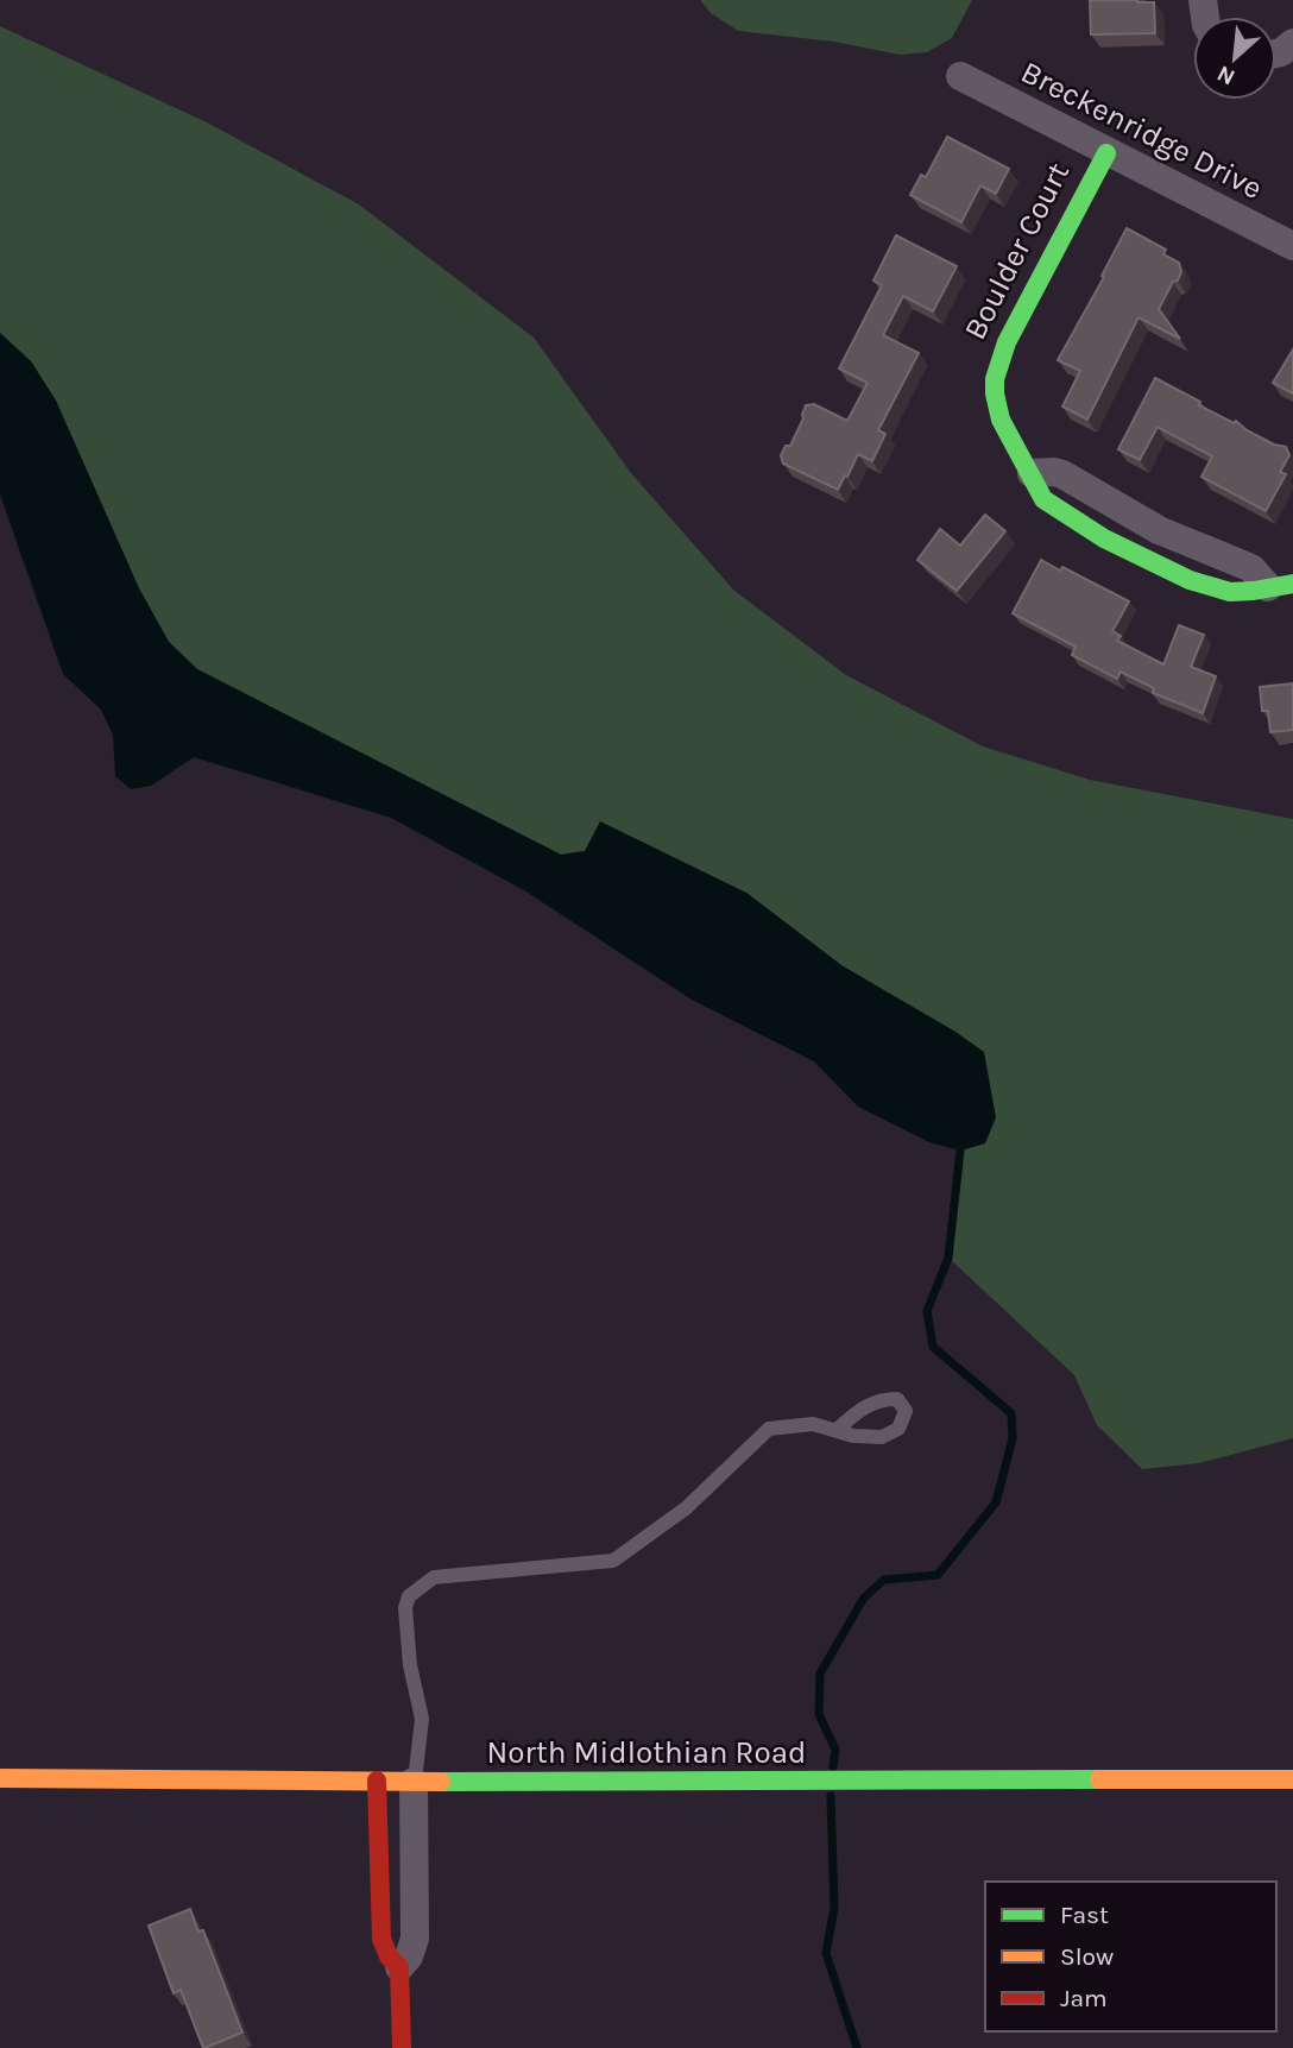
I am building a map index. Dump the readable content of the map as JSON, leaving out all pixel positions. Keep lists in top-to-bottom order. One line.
{"streets":{"main road":["Boulder Court","North Midlothian Road"],"street":["Breckenridge Drive"]},"crossings":[["Breckenridge Drive","Boulder Court"]],"legend":["Fast","Slow","Jam"],"north":"bottom left"}
